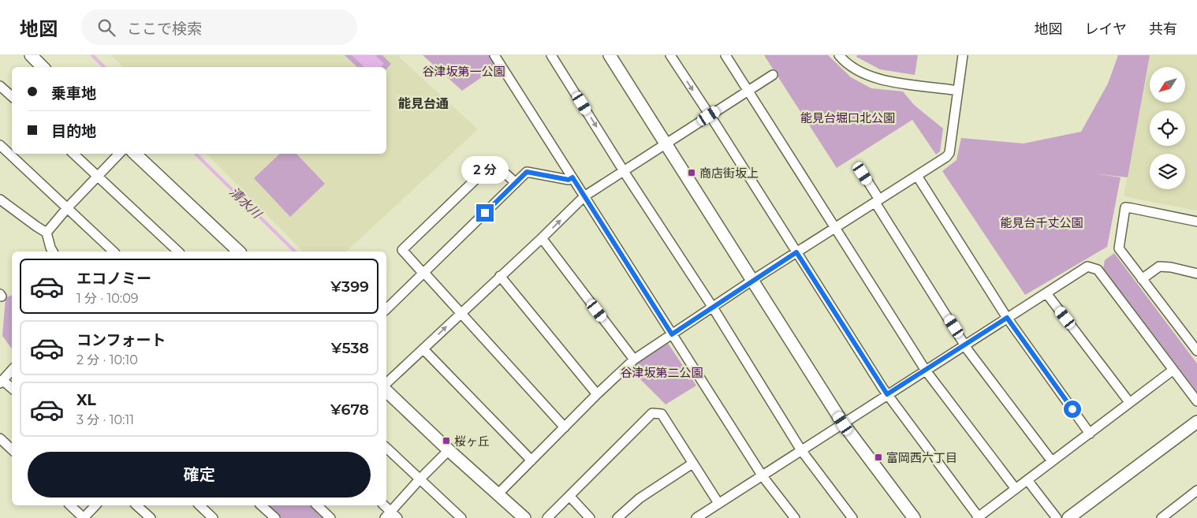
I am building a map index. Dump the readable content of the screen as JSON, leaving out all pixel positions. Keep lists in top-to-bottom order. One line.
{"districts":["能見台通"],"water":["清水川"],"parks":["谷津坂第一公園","能見台堀口北公園","能見台千丈公園","谷津坂第二公園"],"places":{"transit":["商店街坂上","桜ヶ丘","富岡西六丁目"]},"north":"bottom left","page":{"header":"地図","search":"ここで検索","nav":["地図","レイヤ","共有"],"banner":["乗車地","目的地"],"bubble":"2 分","list":[{"name":"エコノミー","note":"1 分 · 10:09","value":"¥399"},{"name":"コンフォート","note":"2 分 · 10:10","value":"¥538"},{"name":"XL","note":"3 分 · 10:11","value":"¥678"}],"buttons":"確定"}}
